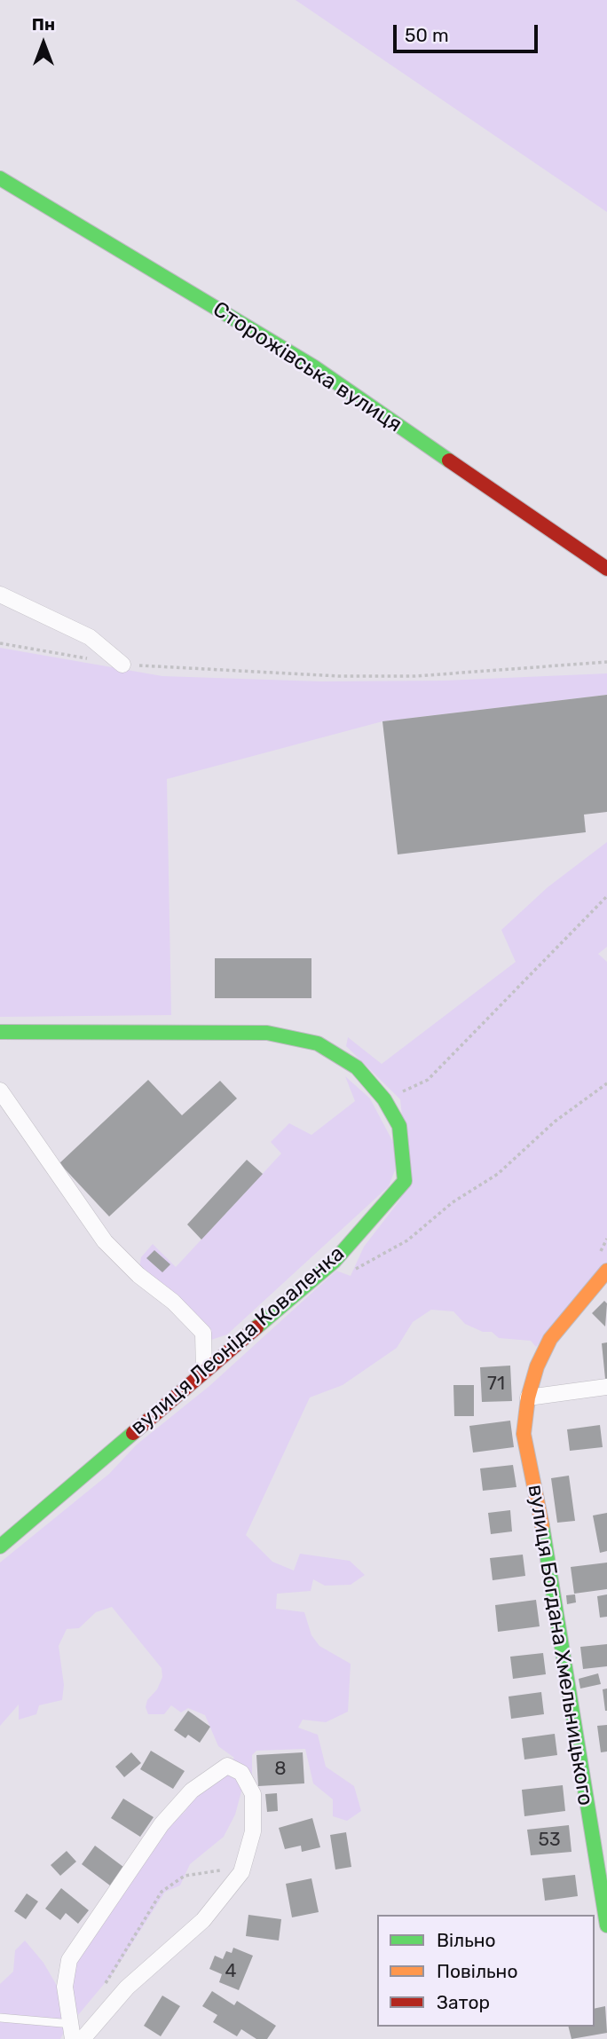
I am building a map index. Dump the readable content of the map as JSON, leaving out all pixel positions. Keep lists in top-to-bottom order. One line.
{"streets":{"street":["Сторожівська вулиця","вулиця Леоніда Коваленка","вулиця Богдана Хмельницького"]},"house_numbers":["71","8","53","4"],"legend":["Вільно","Повільно","Затор"],"scale_bar":"50 m","north":"top"}
